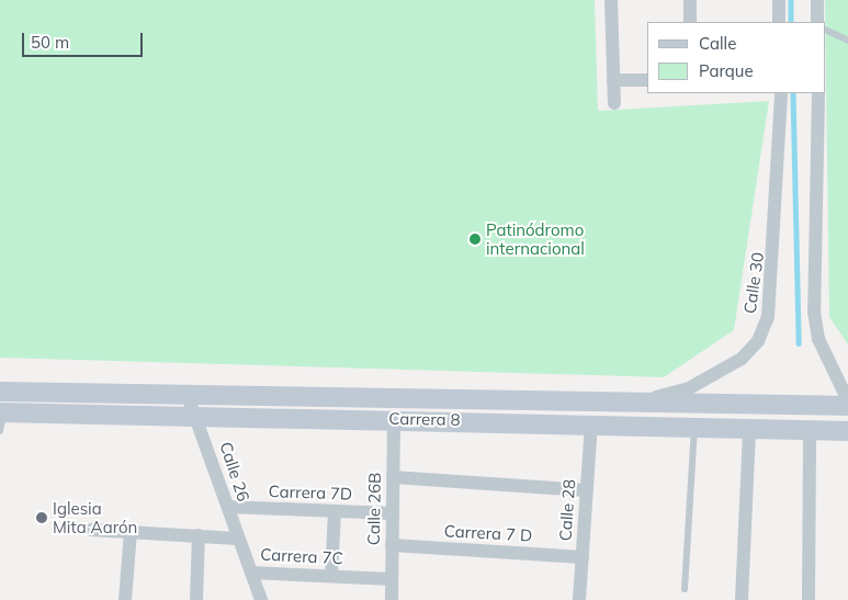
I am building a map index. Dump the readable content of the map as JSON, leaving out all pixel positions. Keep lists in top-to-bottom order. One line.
{"streets":{"main road":["Carrera 8"],"street":["Calle 30","Calle 26","Carrera 7D","Calle 26B","Calle 28","Carrera 7 D","Carrera 7C"]},"crossings":[["Calle 30","Carrera 8"],["Carrera 8","Calle 26"],["Carrera 8","Calle 26B"],["Carrera 8","Calle 28"],["Calle 26","Carrera 7D"],["Calle 26","Carrera 7C"],["Carrera 7D","Calle 26B"],["Calle 26B","Carrera 7 D"],["Calle 26B","Carrera 7C"],["Calle 28","Carrera 7 D"]],"places":["Patinódromo internacional","Iglesia Mita Aarón"],"legend":["Calle","Parque"],"scale_bar":"50 m"}
